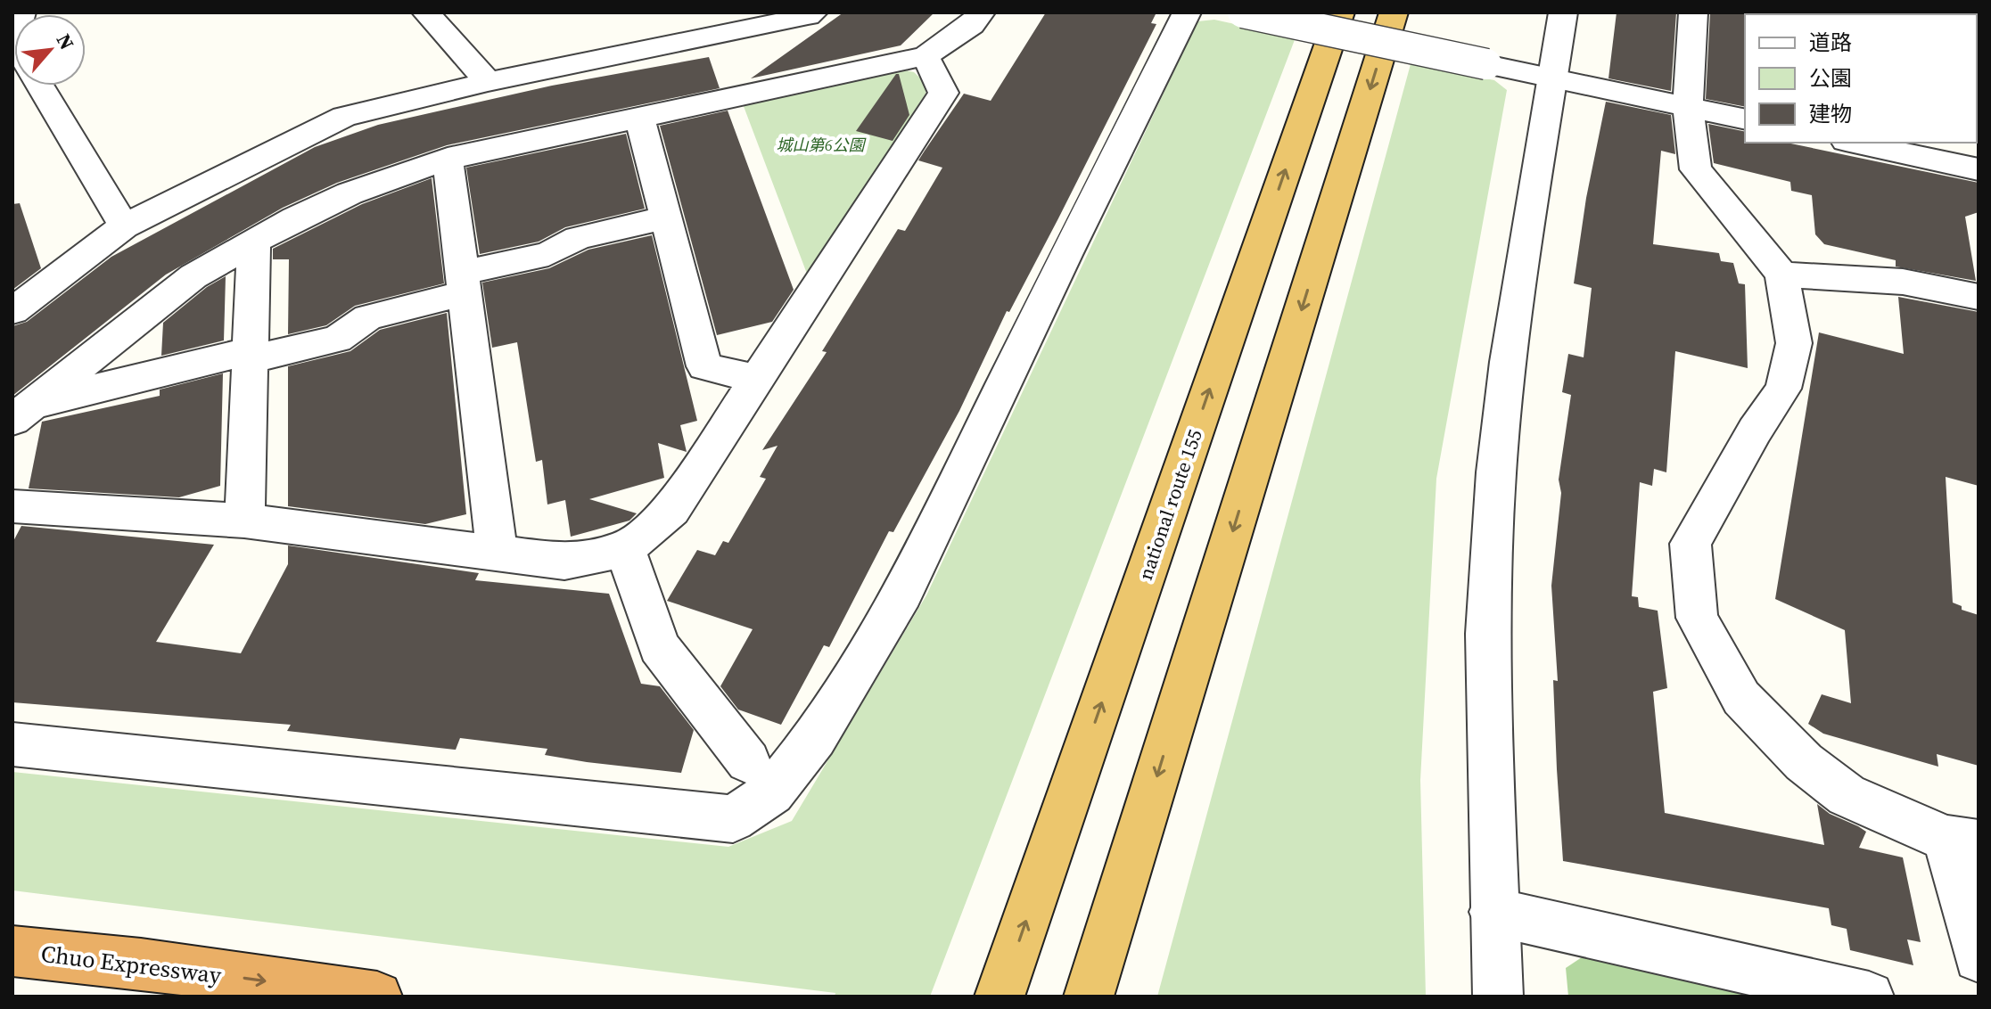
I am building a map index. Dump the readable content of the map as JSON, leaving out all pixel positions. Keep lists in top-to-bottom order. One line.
{"streets":{"highway":["national route 155","Chuo Expressway"]},"one_way":["Chuo Expressway"],"parks":["城山第6公園"],"legend":["道路","公園","建物"],"north":"top right"}
